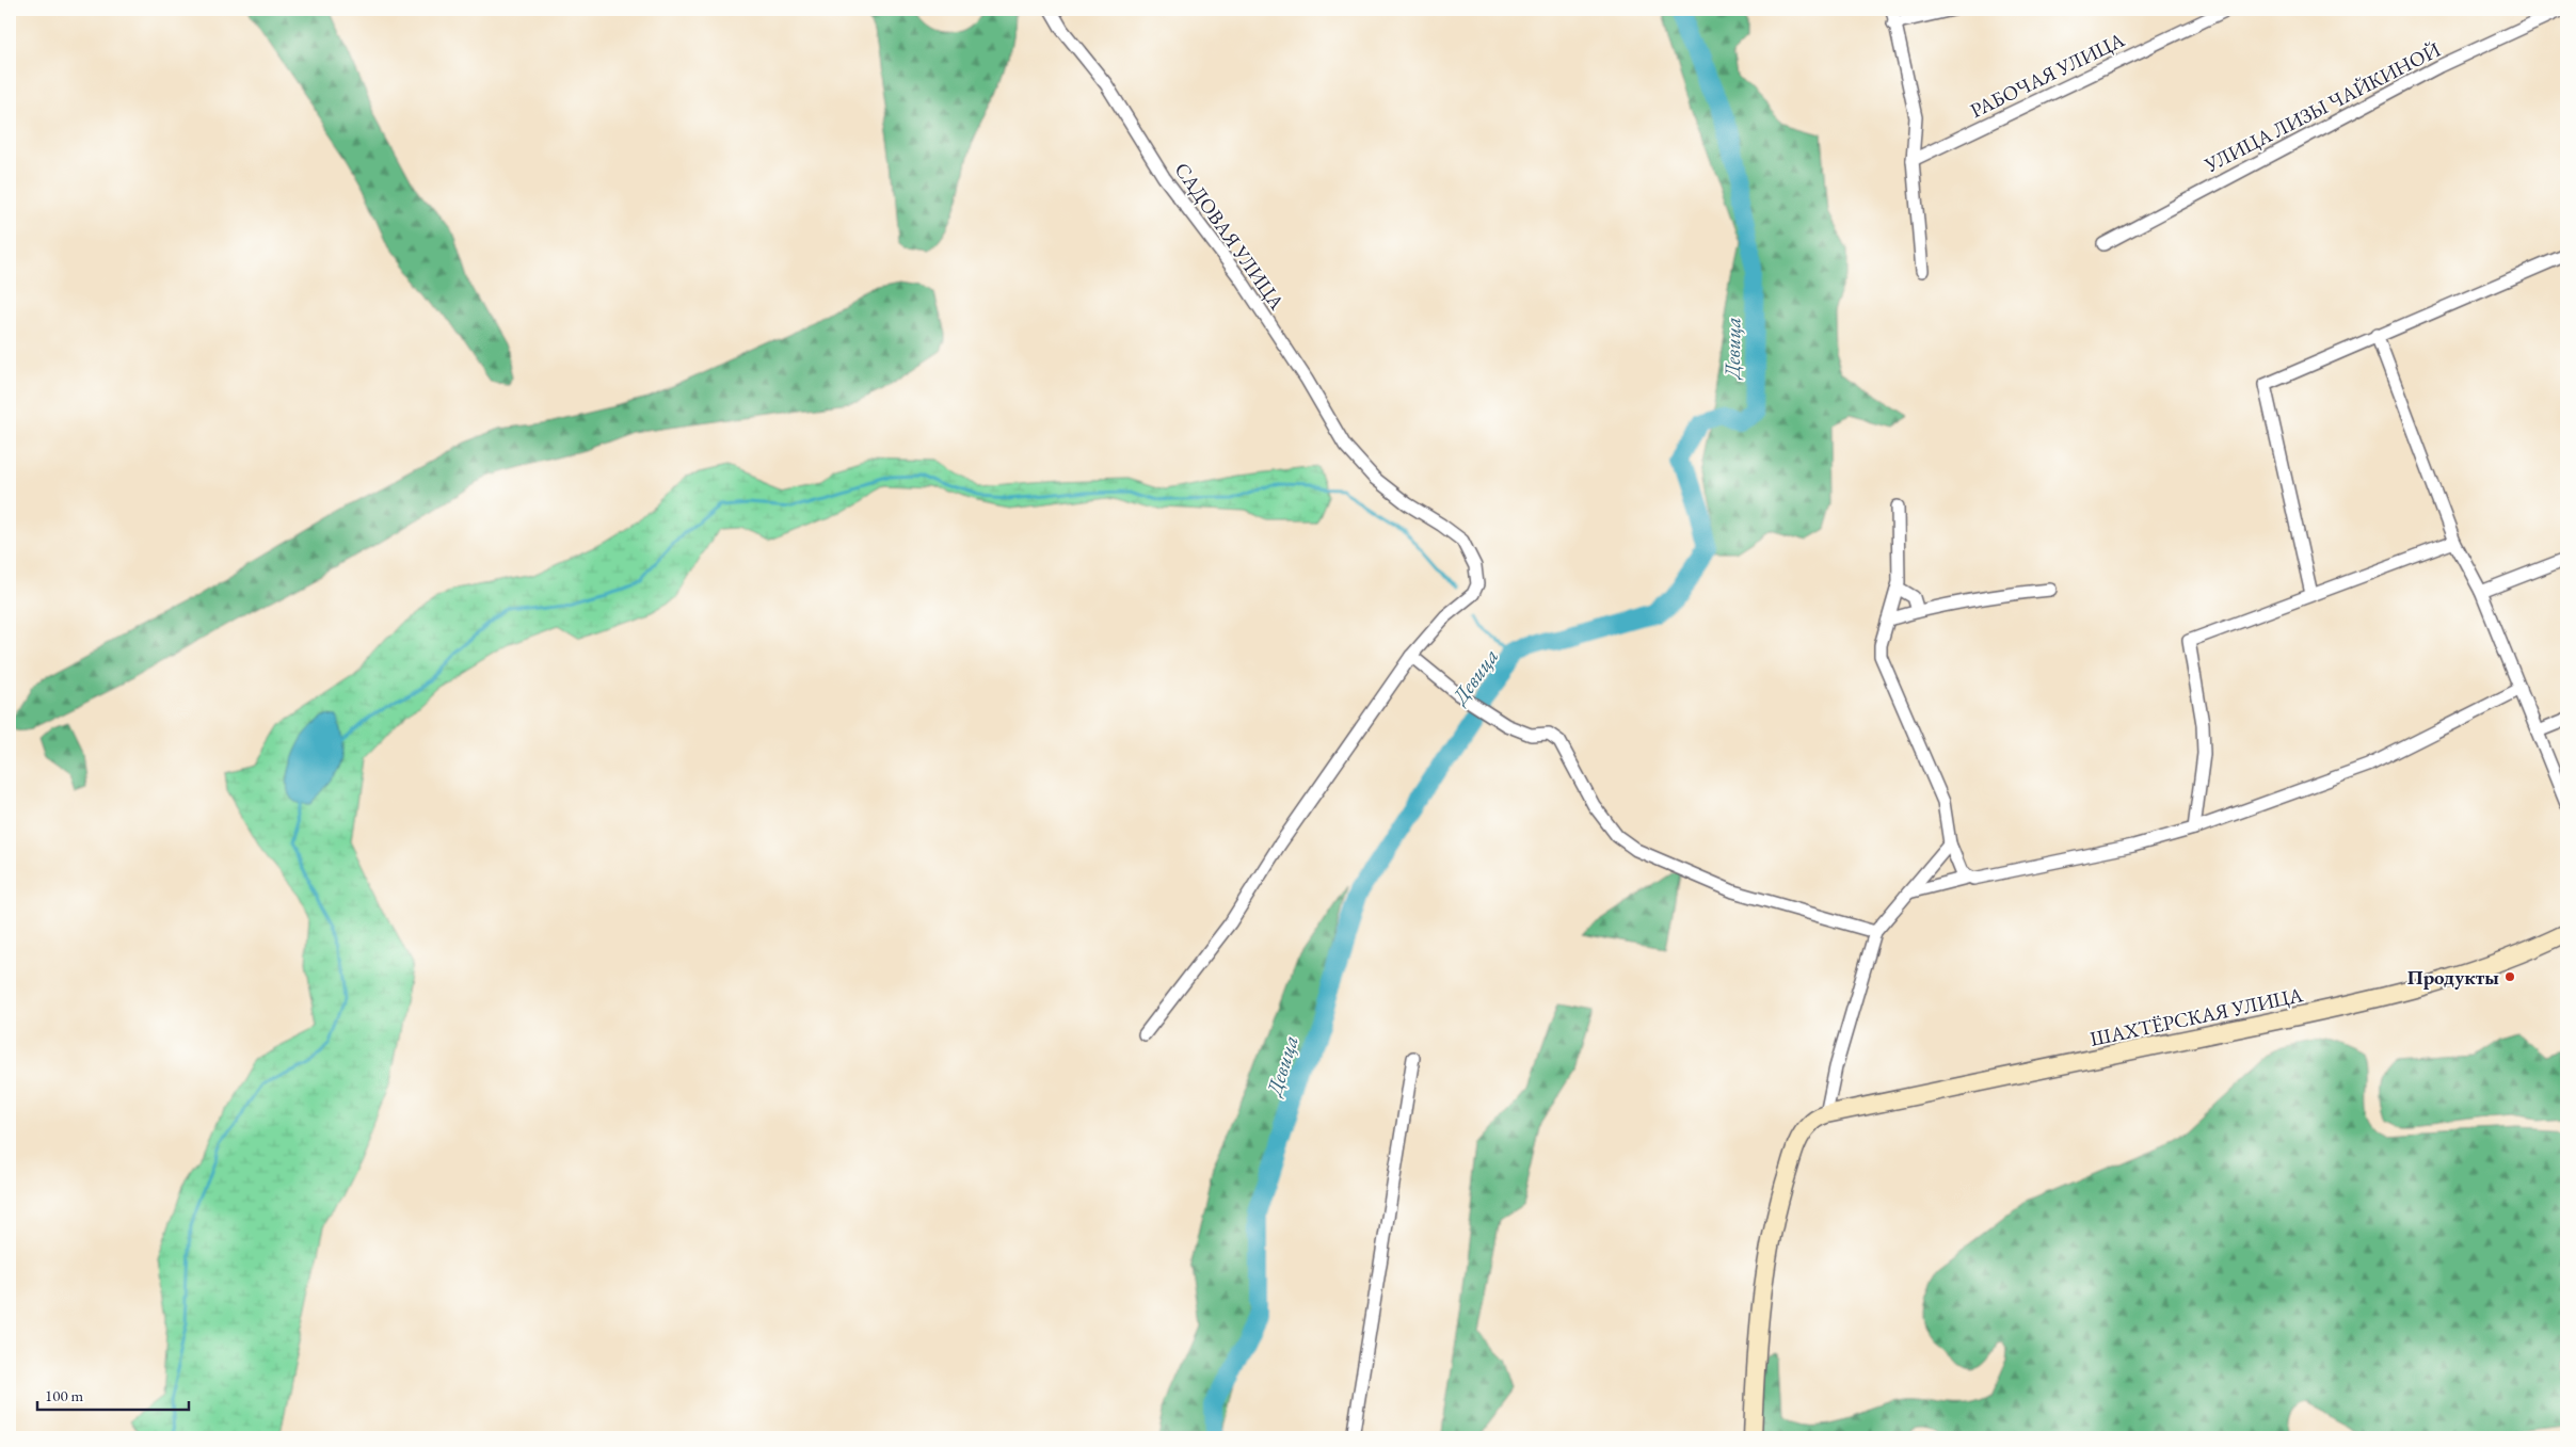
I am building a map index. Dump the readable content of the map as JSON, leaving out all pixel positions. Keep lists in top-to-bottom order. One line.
{"streets":{"street":["РАБОЧАЯ УЛИЦА","УЛИЦА ЛИЗЫ ЧАЙКИНОЙ","САДОВАЯ УЛИЦА","ШАХТЁРСКАЯ УЛИЦА"]},"water":["Девица"],"places":["Продукты"],"scale_bar":"100 m"}
